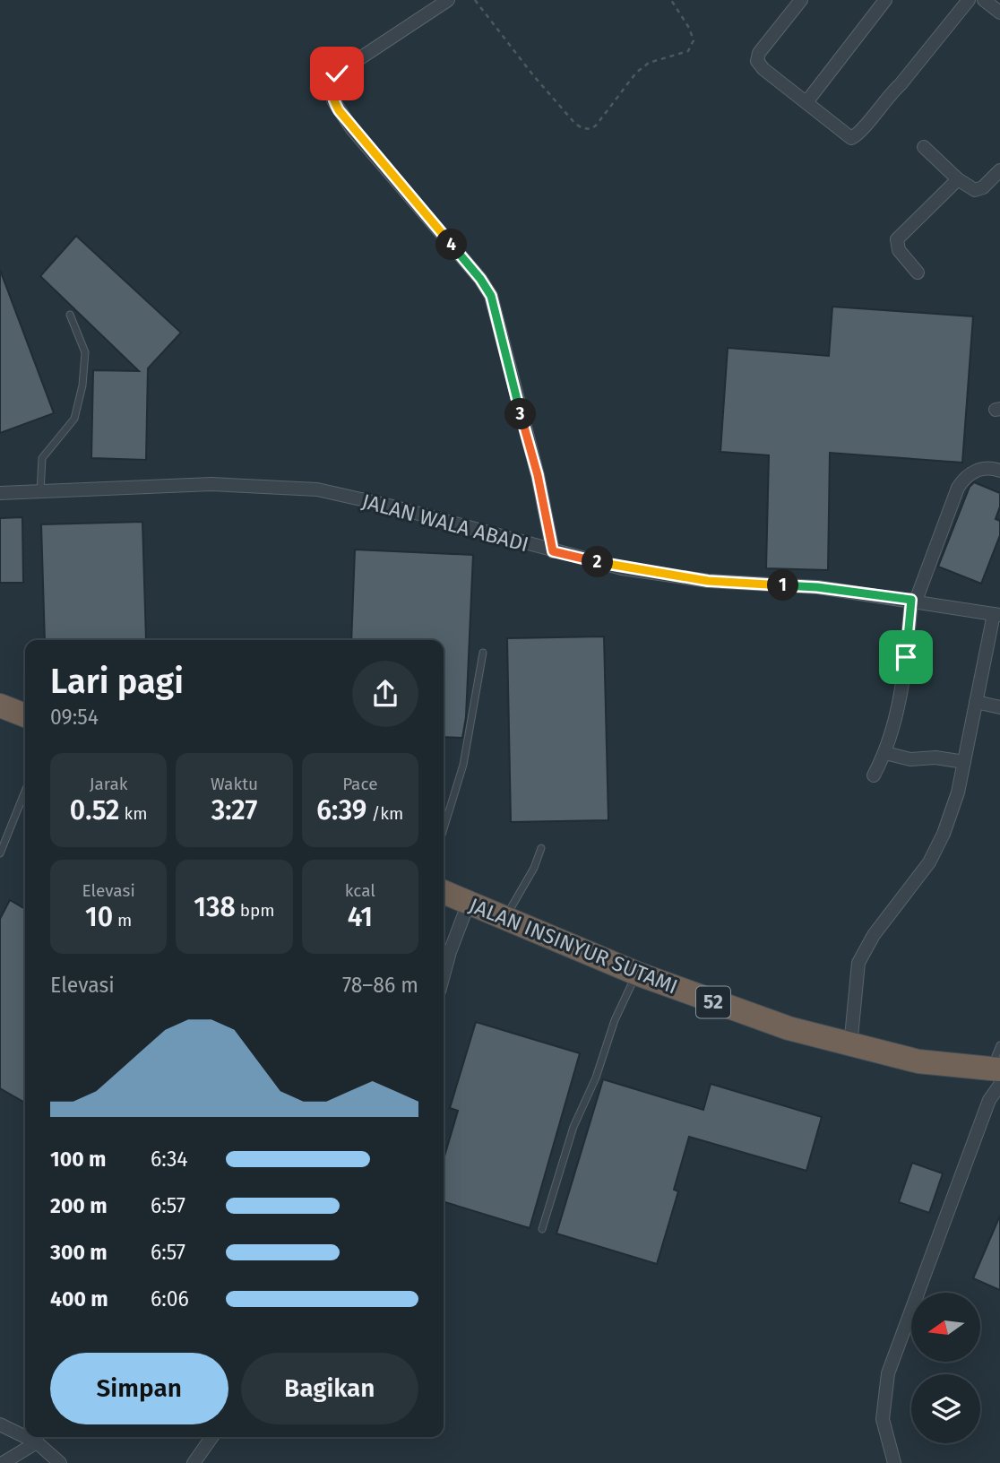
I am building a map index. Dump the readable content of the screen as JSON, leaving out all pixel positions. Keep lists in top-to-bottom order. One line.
{"streets":{"highway":["JALAN INSINYUR SUTAMI","52"],"street":["JALAN WALA ABADI"]},"north":"left","page":{"pins":["4","3","2","1"],"heading":["Lari pagi","09:54"],"stats":[["Jarak","0.52 km"],["Waktu","3:27"],["Pace","6:39 /km"],["Elevasi","10 m"],["138 bpm"],["kcal","41"]],"chart":["Elevasi","78–86 m"],"list":[{"name":"100 m","note":"6:34"},{"name":"200 m","note":"6:57"},{"name":"300 m","note":"6:57"},{"name":"400 m","note":"6:06"}],"buttons":["Simpan","Bagikan"]}}
